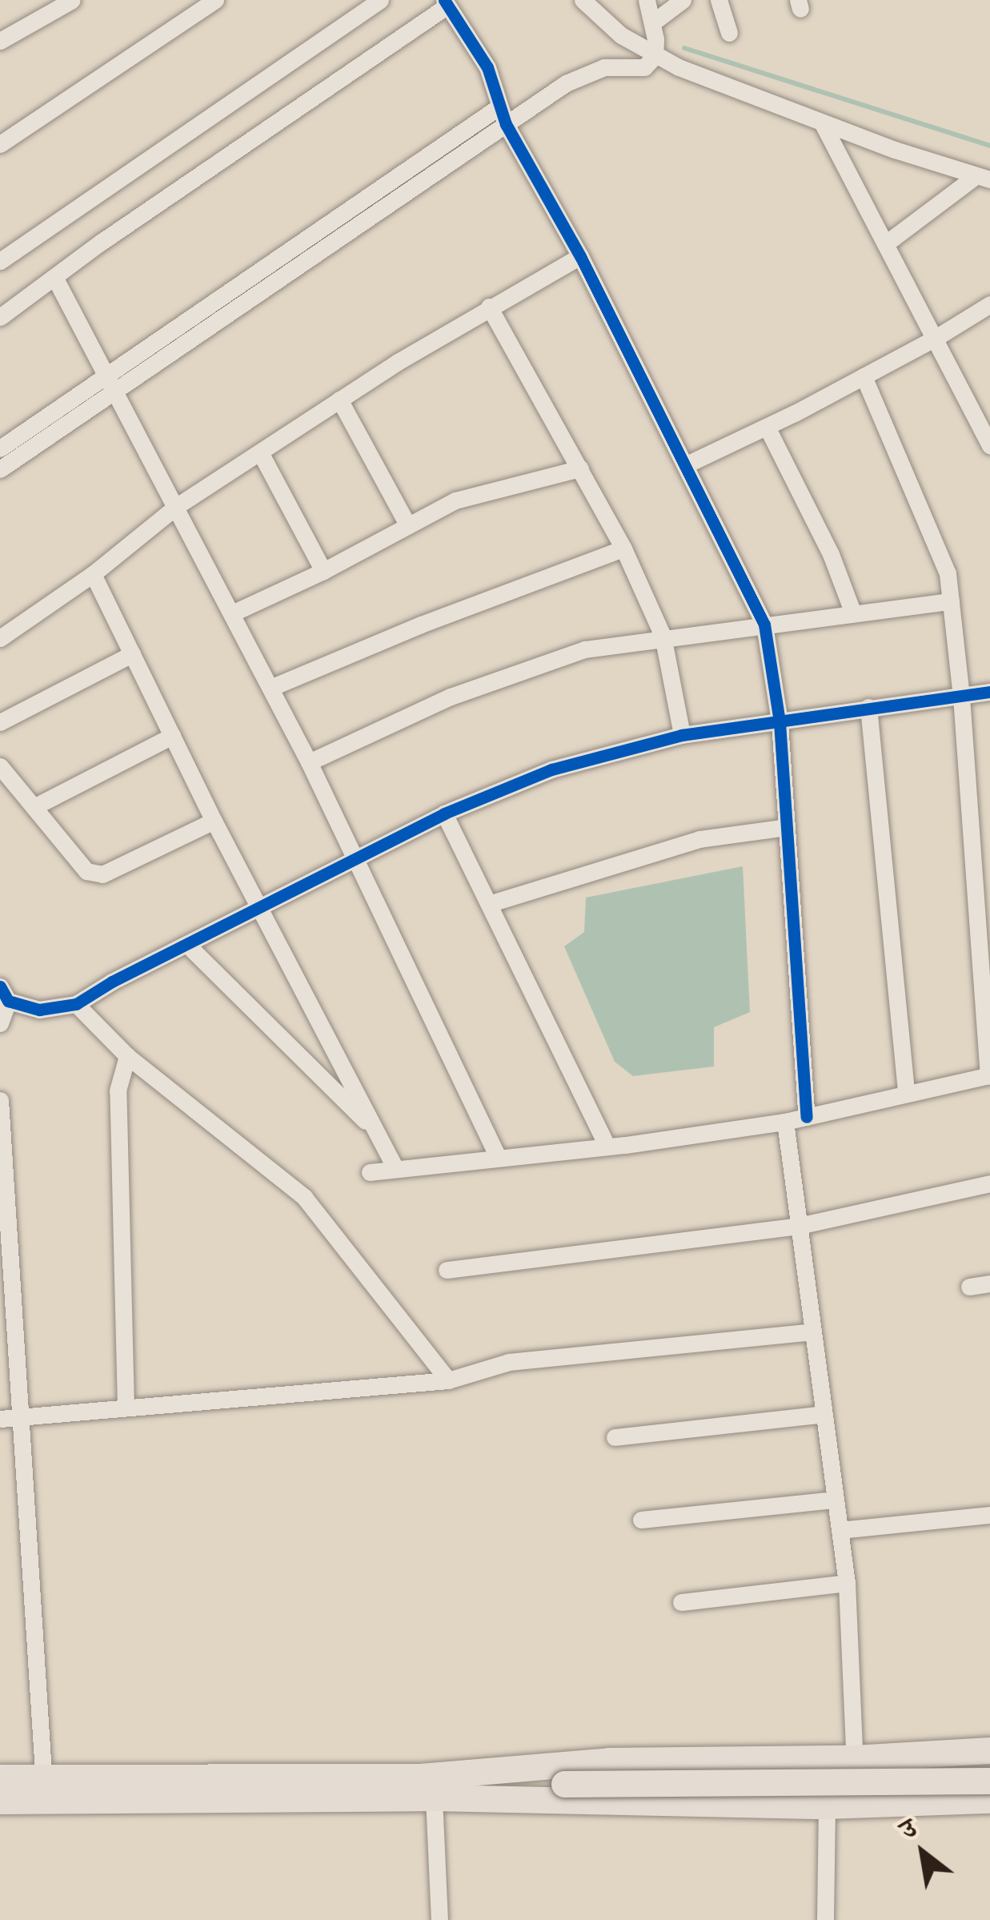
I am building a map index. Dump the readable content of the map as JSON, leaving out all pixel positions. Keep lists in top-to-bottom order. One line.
{"north":"top left"}
